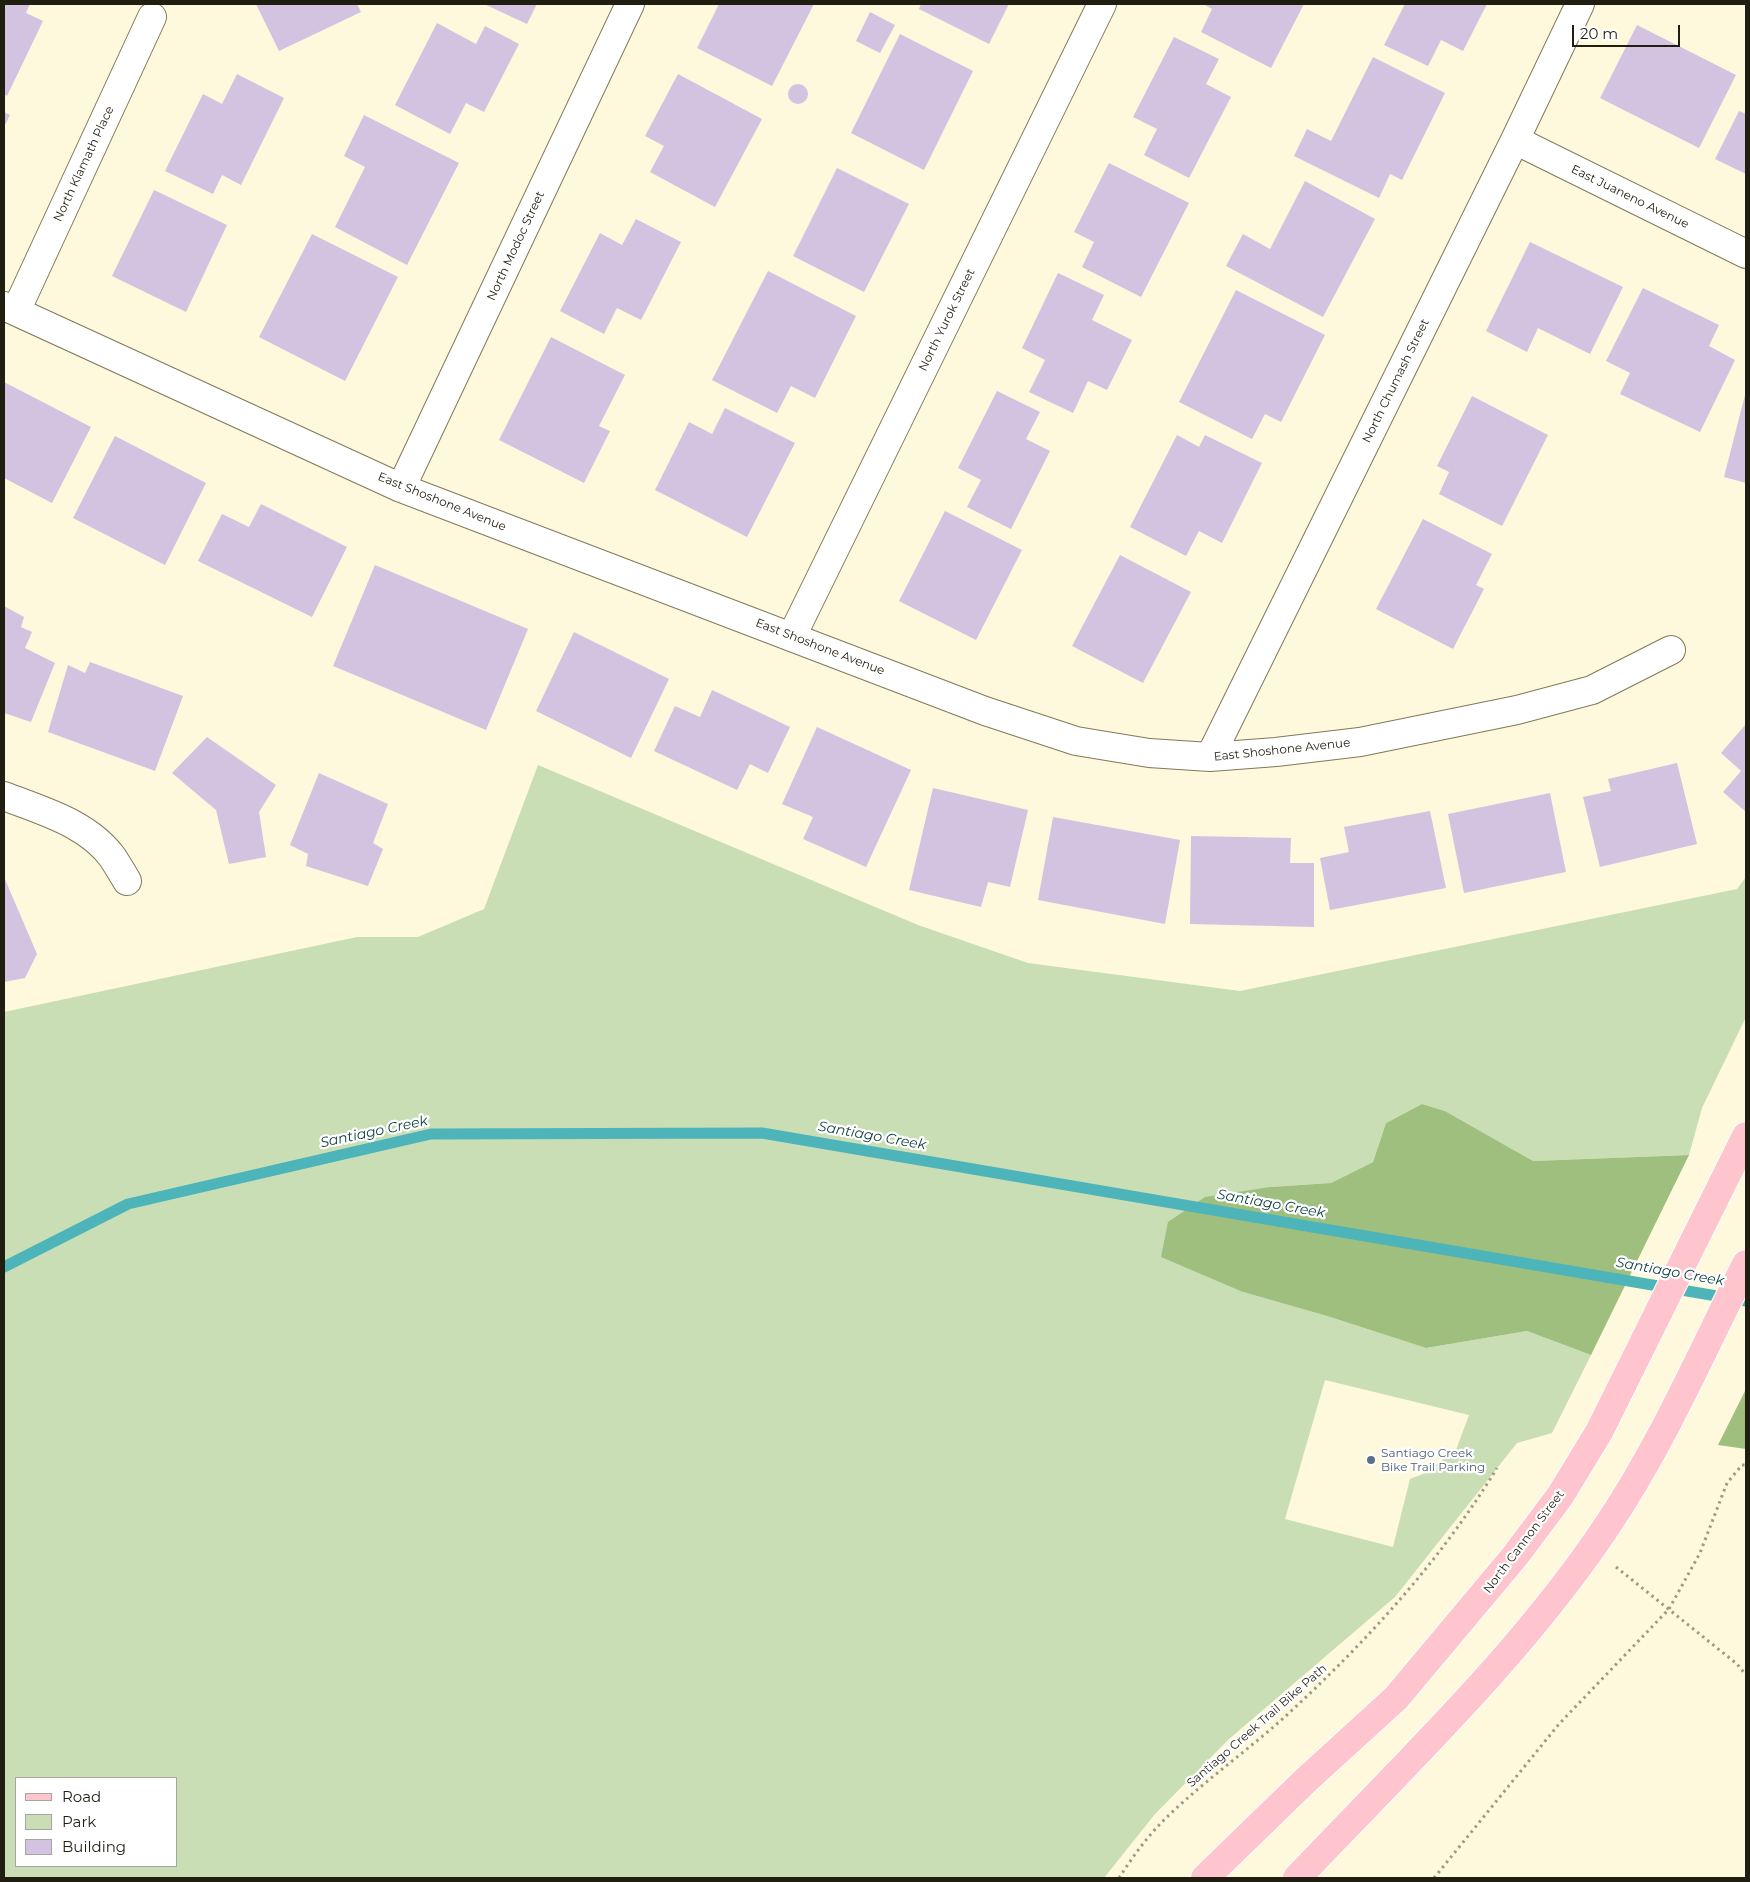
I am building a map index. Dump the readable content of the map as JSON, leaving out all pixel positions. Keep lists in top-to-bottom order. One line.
{"streets":{"main road":["North Cannon Street"],"street":["North Klamath Place","East Juaneno Avenue","North Modoc Street","North Yurok Street","North Chumash Street","East Shoshone Avenue"],"path":["Santiago Creek Trail Bike Path"]},"crossings":[["North Klamath Place","East Shoshone Avenue"],["East Juaneno Avenue","North Chumash Street"],["North Modoc Street","East Shoshone Avenue"],["North Yurok Street","East Shoshone Avenue"],["North Chumash Street","East Shoshone Avenue"]],"water":["Santiago Creek"],"places":["Santiago Creek Bike Trail Parking"],"legend":["Road","Park","Building"],"scale_bar":"20 m"}
